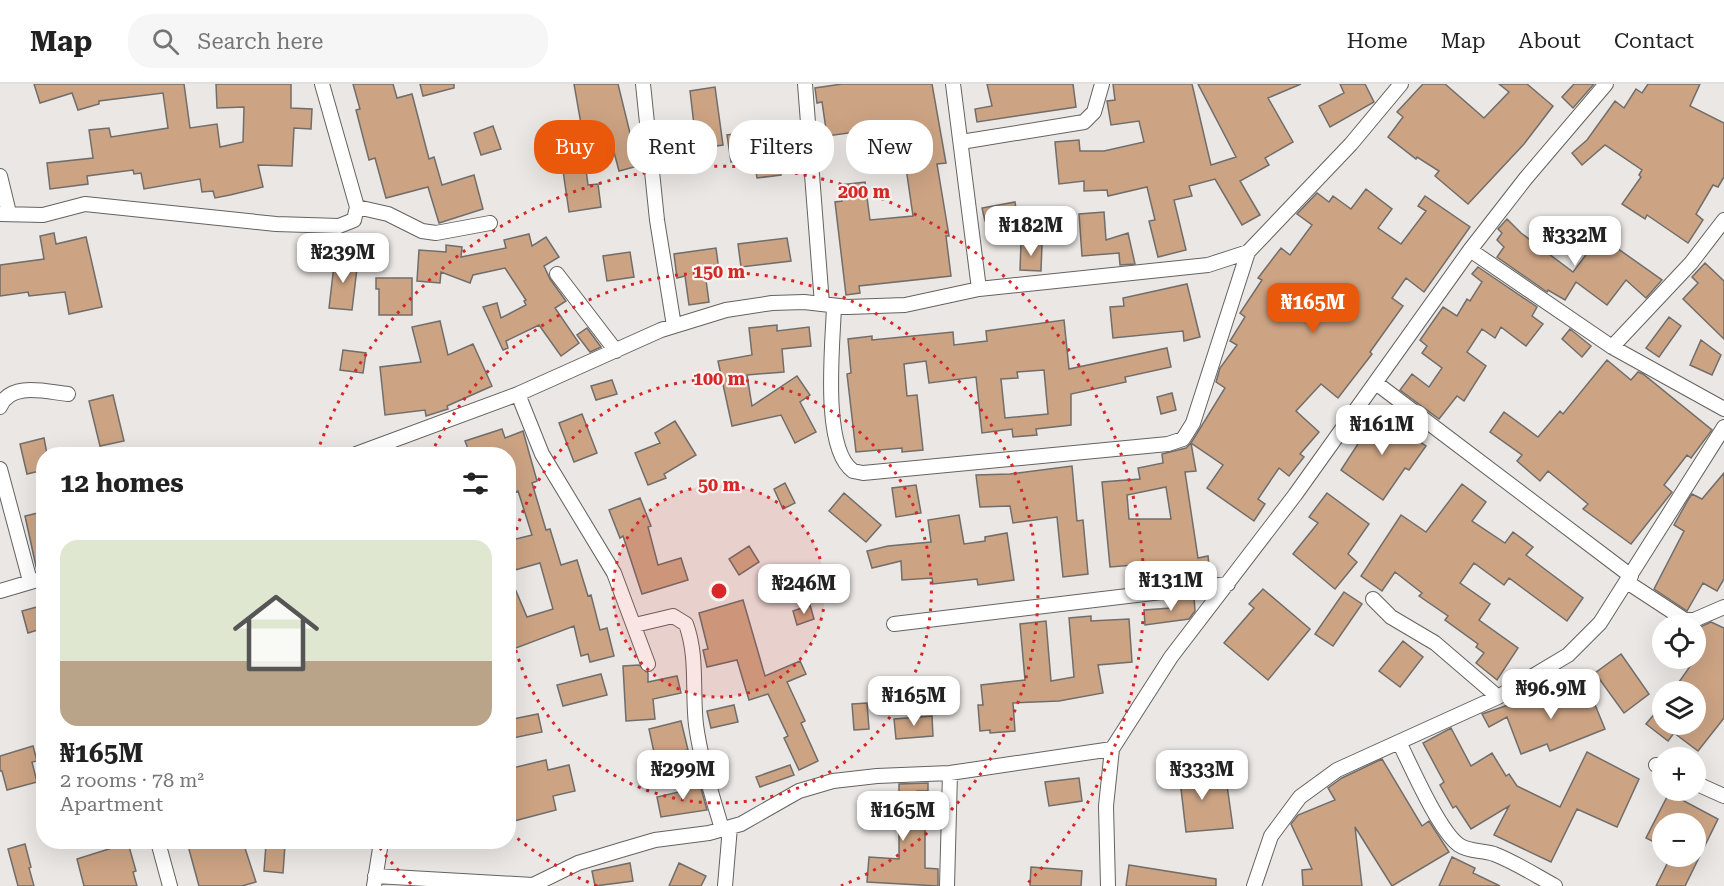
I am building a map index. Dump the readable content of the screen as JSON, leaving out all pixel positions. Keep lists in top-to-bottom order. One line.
{"page":{"header":"Map","search":"Search here","nav":["Home","Map","About","Contact"],"chip":["Buy","Rent","Filters","New"],"price":["₦182M","₦332M","₦239M","₦165M","₦161M","₦131M","₦246M","₦96.9M","₦165M","₦299M","₦333M","₦165M"],"heading":"12 homes","list":[{"name":"₦165M","note":"2 rooms · 78 m² · Apartment"}],"map_buttons":["+","−"]},"rings":["200 m","150 m","100 m","50 m"]}
